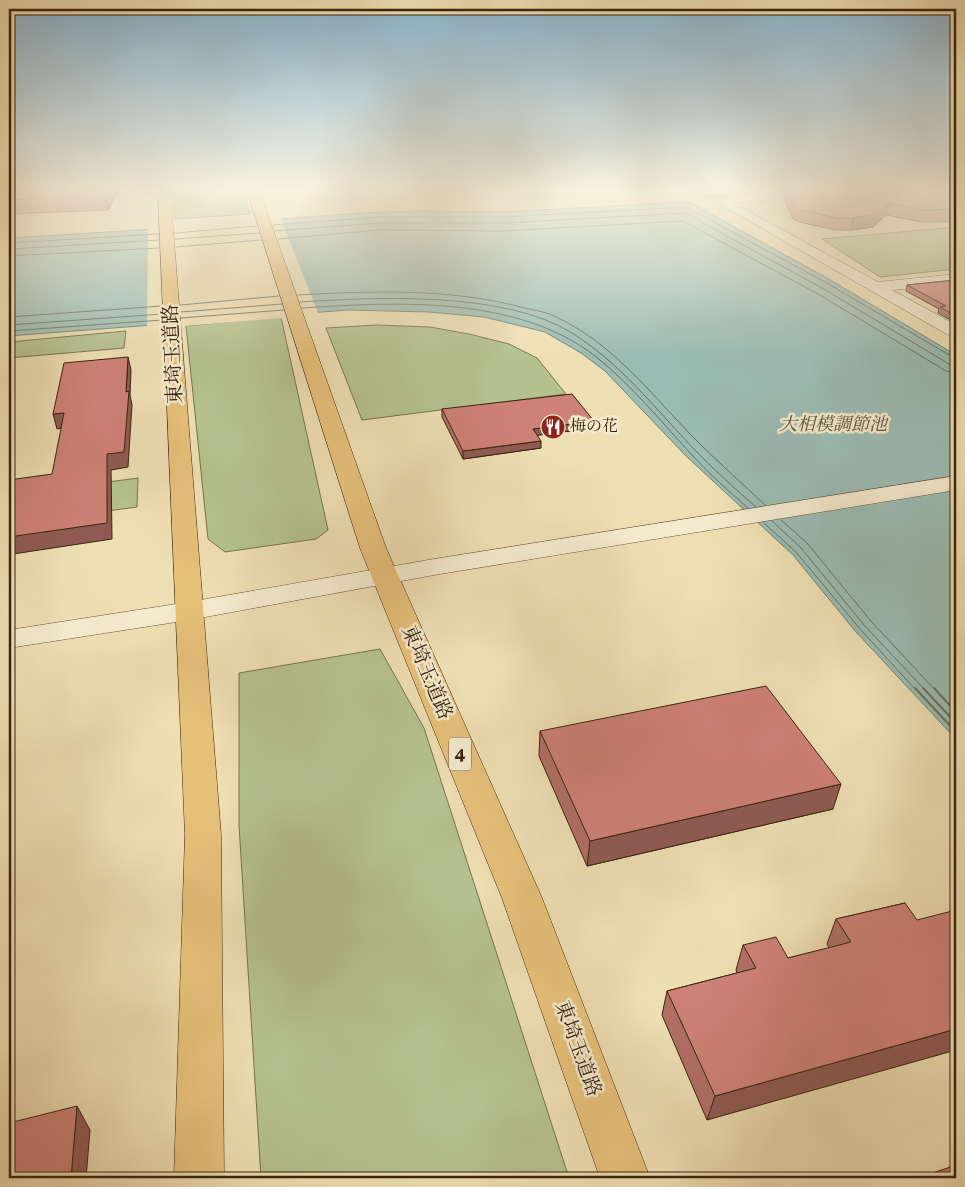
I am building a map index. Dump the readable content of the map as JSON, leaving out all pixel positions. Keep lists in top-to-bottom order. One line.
{"streets":{"highway":["東埼玉道路","4"]},"water":["大相模調節池"],"places":{"restaurant":["梅の花"]}}
